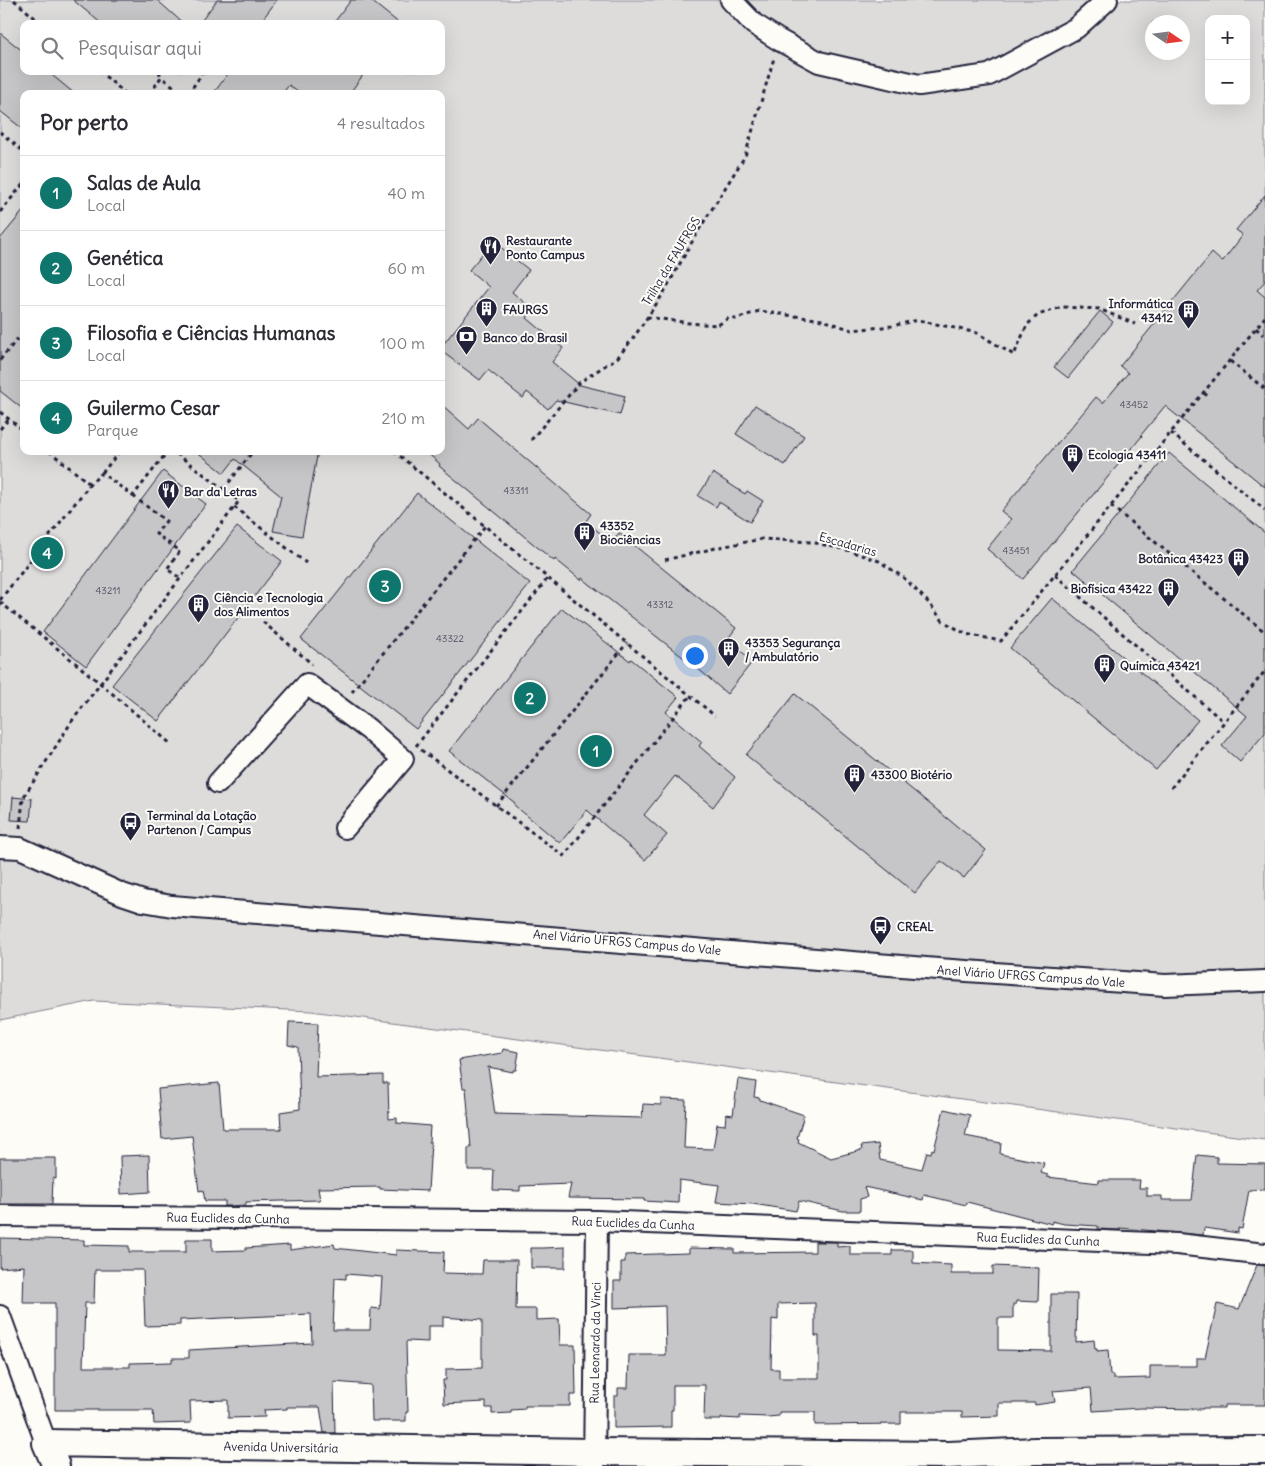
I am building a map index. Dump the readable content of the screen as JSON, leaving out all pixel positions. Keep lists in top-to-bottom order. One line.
{"streets":{"main road":["Avenida Universitária"],"street":["Anel Viário UFRGS Campus do Vale","Rua Euclides da Cunha","Rua Leonardo da Vinci"],"path":["Trilha da FAUFRGS","Escadarias"]},"crossings":[["Rua Euclides da Cunha","Rua Leonardo da Vinci"],["Rua Leonardo da Vinci","Avenida Universitária"]],"places":{"restaurant":["Restaurante Ponto Campus","Bar da Letras"],"building":["FAURGS","Informática 43412","Ecologia 43411","43352 Biociências","Botânica 43423","Biofísica 43422","Ciência e Tecnologia dos Alimentos","43353 Segurança / Ambulatório","Química 43421","43300 Biotério"],"bank":["Banco do Brasil"],"bus stop":["Terminal da Lotação Partenon / Campus","CREAL"]},"house_numbers":["43452","43311","43451","43211","43312","43322"],"north":"right","page":{"map_buttons":["+","−"],"search":"Pesquisar aqui","heading":["Por perto","4 resultados"],"list":[{"mark":"1","name":"Salas de Aula","note":"Local","value":"40 m"},{"mark":"2","name":"Genética","note":"Local","value":"60 m"},{"mark":"3","name":"Filosofia e Ciências Humanas","note":"Local","value":"100 m"},{"mark":"4","name":"Guilermo Cesar","note":"Parque","value":"210 m"}],"pins":["4","3","2","1"]}}
